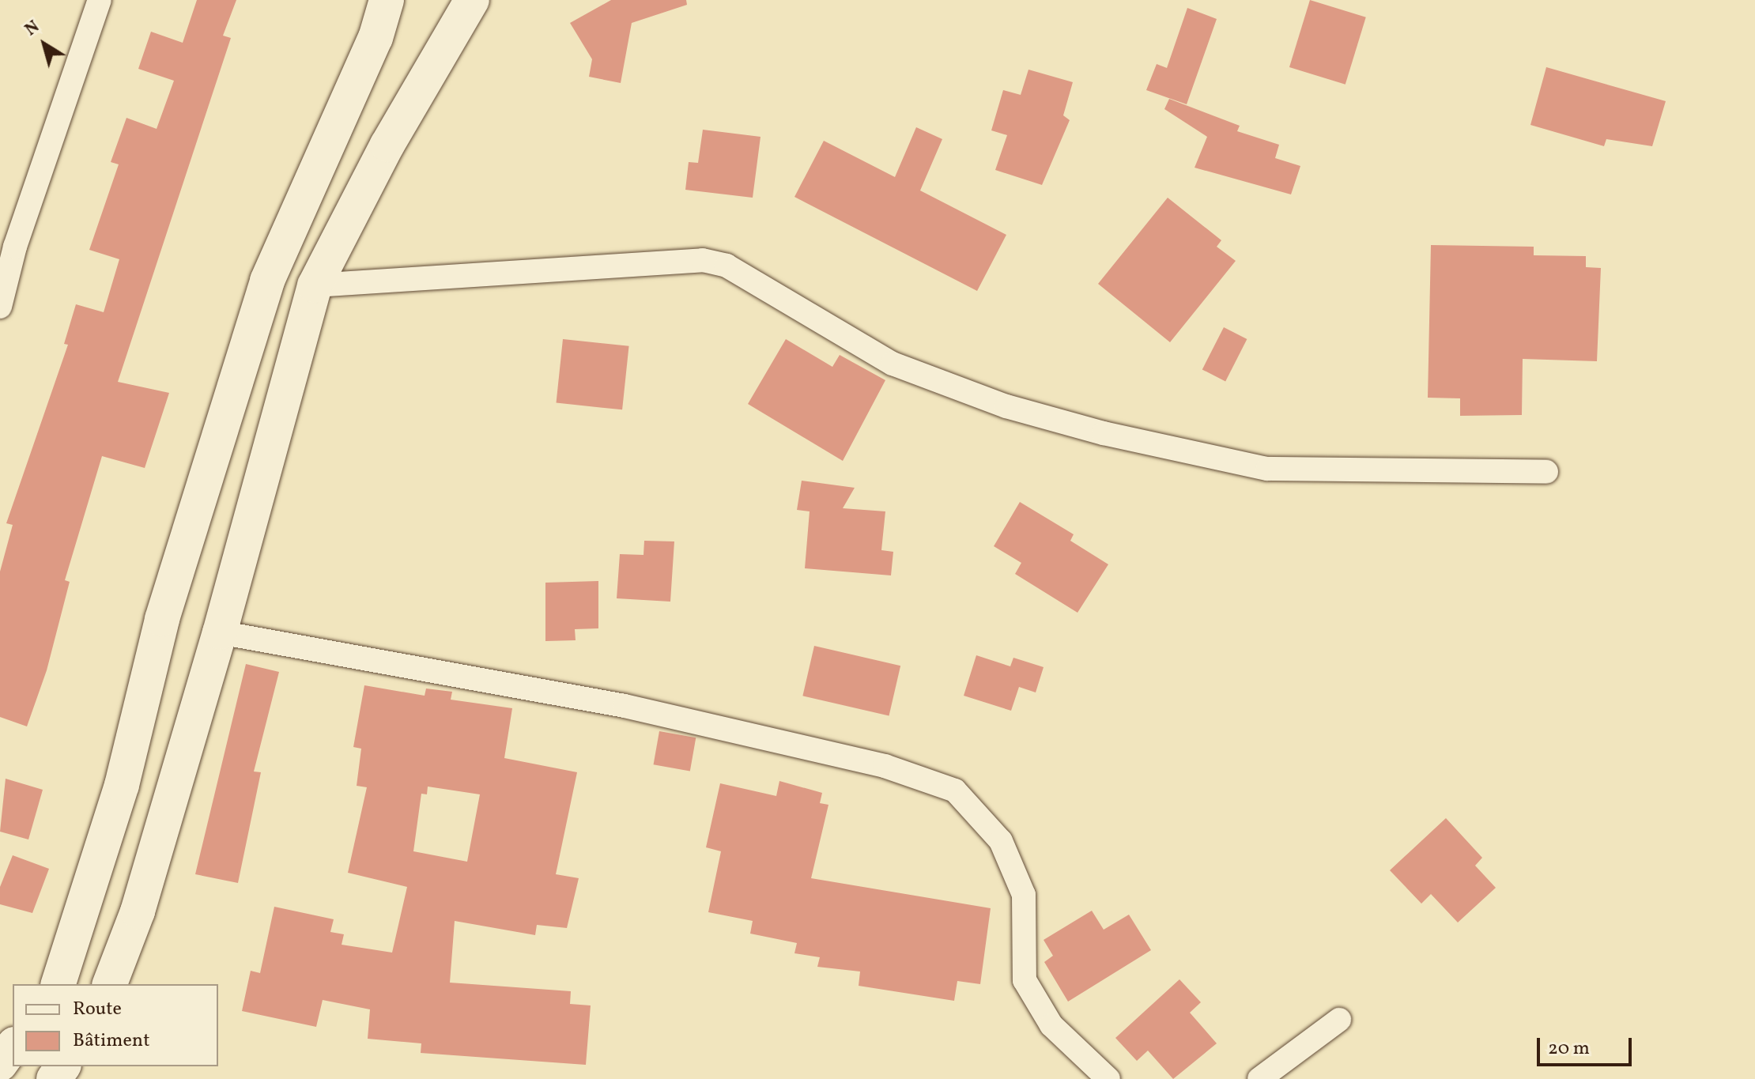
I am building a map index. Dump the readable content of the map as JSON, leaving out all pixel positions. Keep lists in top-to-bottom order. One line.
{"legend":["Route","Bâtiment"],"scale_bar":"20 m","north":"top left"}
